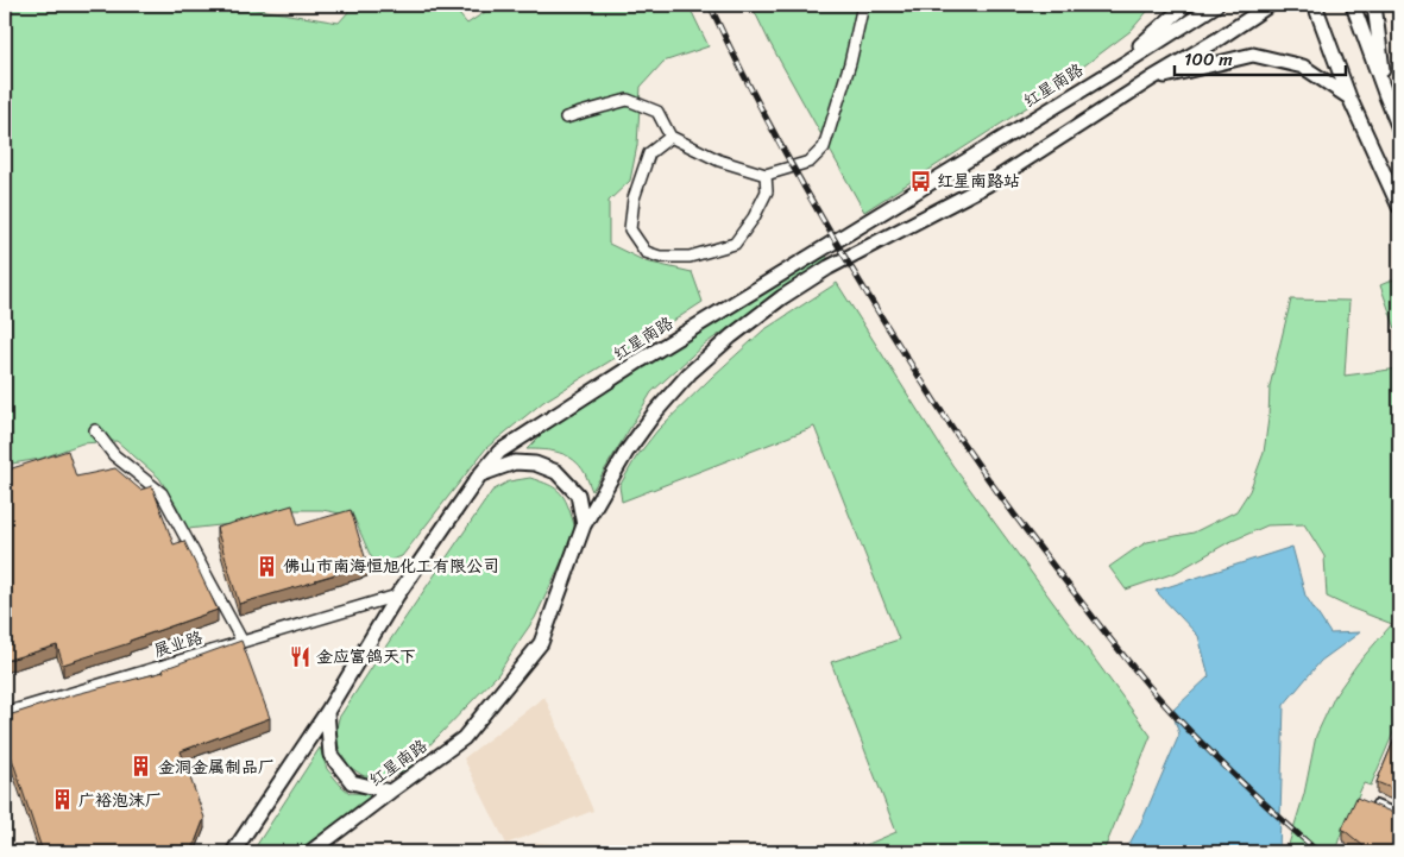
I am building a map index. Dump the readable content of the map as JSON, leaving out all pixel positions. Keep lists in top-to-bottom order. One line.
{"streets":{"main road":["红星南路"],"street":["展业路"]},"crossings":[["红星南路","展业路"]],"places":{"bus stop":["红星南路站"],"building":["佛山市南海恒旭化工有限公司","金洞金属制品厂","广裕泡沫厂"],"restaurant":["金应富鸽天下"]},"scale_bar":"100 m"}
